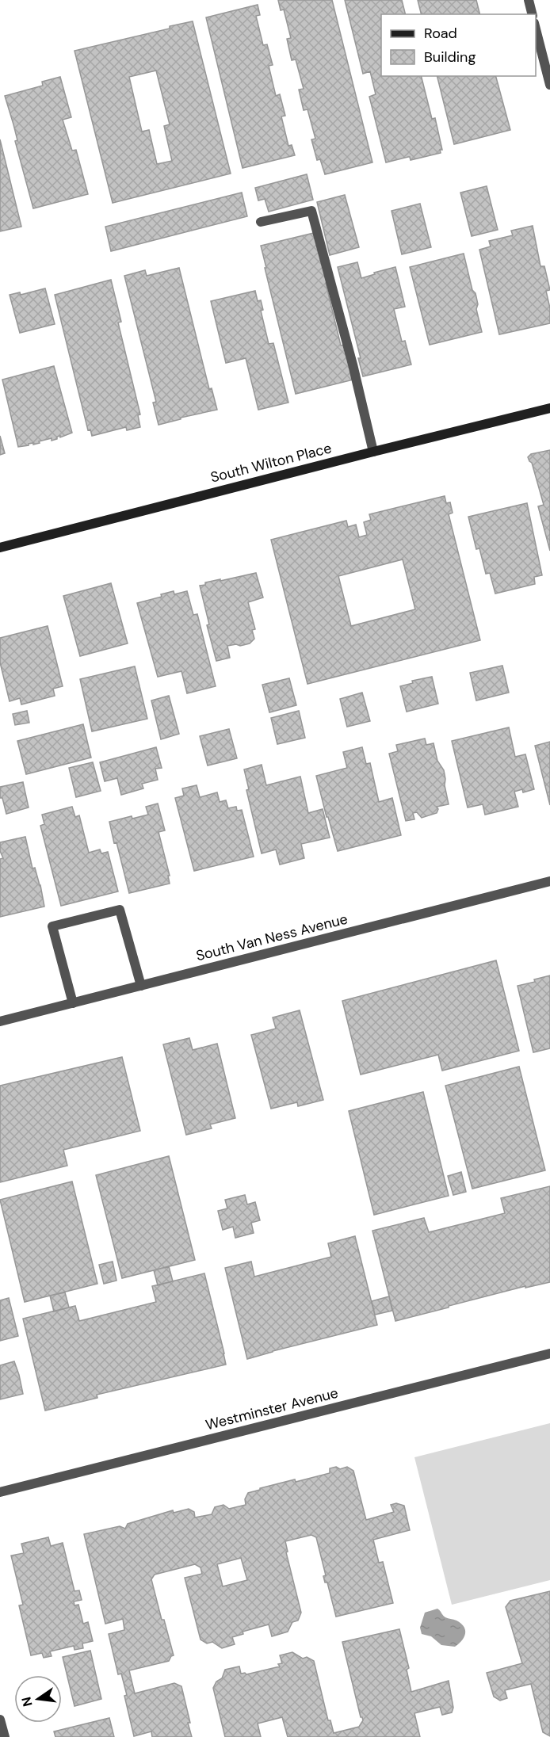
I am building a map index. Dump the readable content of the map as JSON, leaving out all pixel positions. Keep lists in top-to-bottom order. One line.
{"streets":{"main road":["South Wilton Place"],"street":["South Van Ness Avenue","Westminster Avenue"]},"legend":["Road","Building"],"north":"left"}
